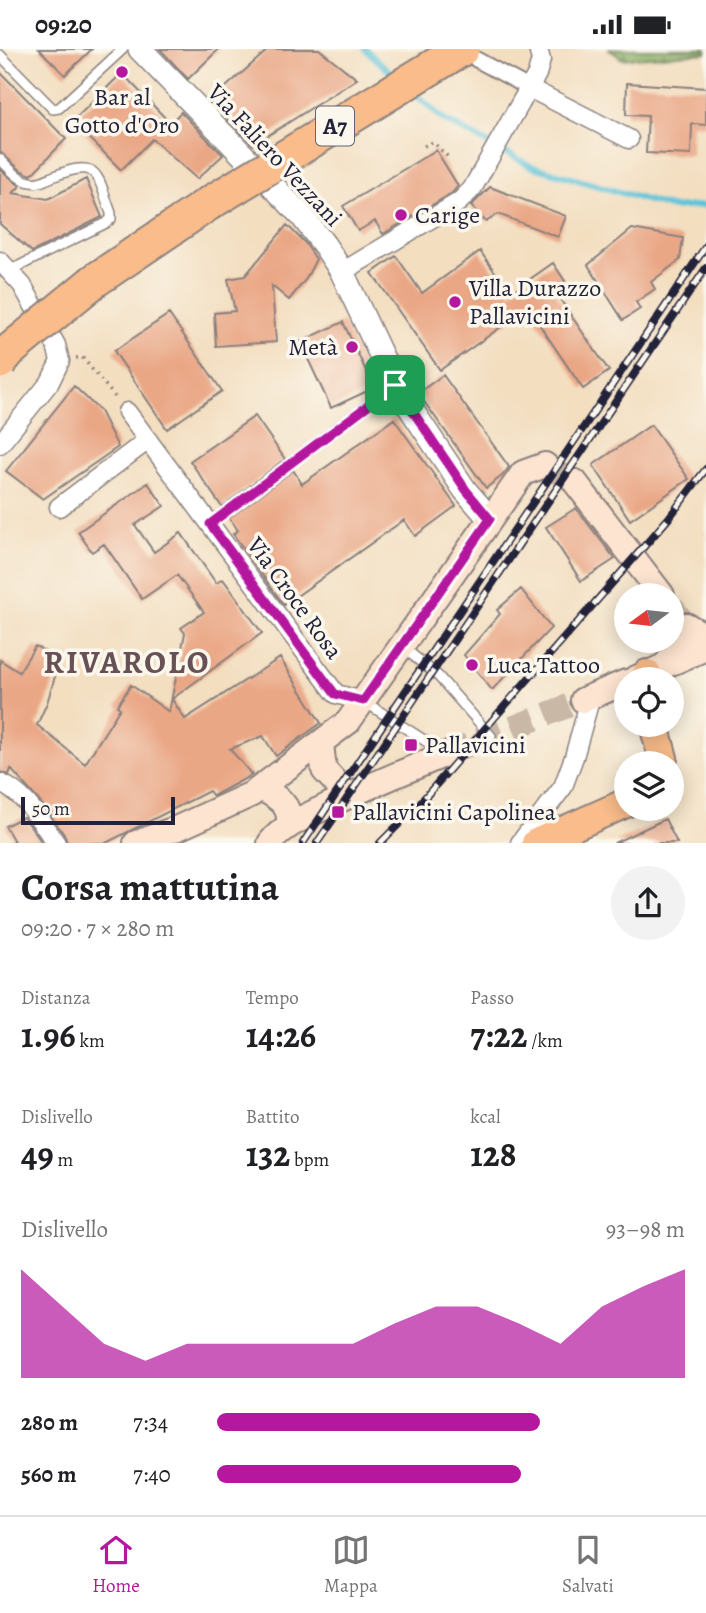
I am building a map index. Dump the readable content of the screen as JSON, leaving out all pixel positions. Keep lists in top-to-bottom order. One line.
{"streets":{"highway":["A7"],"street":["Via Faliero Vezzani","Via Croce Rosa"]},"districts":["RIVAROLO"],"places":{"other":["Bar al Gotto d'Oro","Carige","Villa Durazzo Pallavicini","Metà","Luca Tattoo"],"transit":["Pallavicini","Pallavicini Capolinea"]},"scale_bar":"50 m","north":"left","page":{"status":"09:20","scale":"50 m","heading":["Corsa mattutina","09:20 · 7 × 280 m"],"stats":[["Distanza","1.96 km"],["Tempo","14:26"],["Passo","7:22 /km"],["Dislivello","49 m"],["Battito","132 bpm"],["kcal","128"]],"chart":["Dislivello","93–98 m"],"list":[{"name":"280 m","note":"7:34"},{"name":"560 m","note":"7:40"}],"tabs":["Home","Mappa","Salvati"]}}
